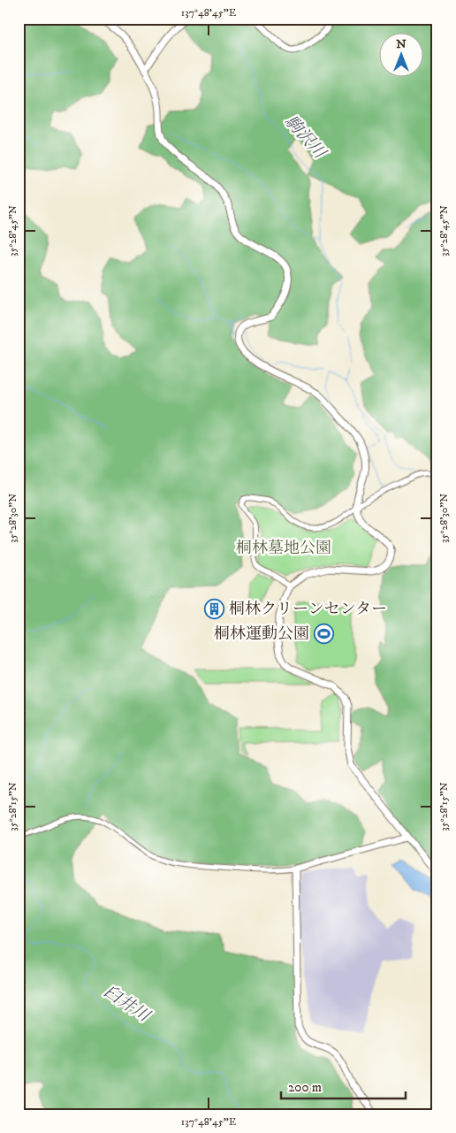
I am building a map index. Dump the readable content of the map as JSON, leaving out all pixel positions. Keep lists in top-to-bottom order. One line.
{"water":["駒沢川","臼井川"],"parks":["桐林墓地公園"],"places":{"building":["桐林クリーンセンター"],"sports":["桐林運動公園"]},"scale_bar":"200 m","north":"top","coordinates":["137°48'45\"E","35°28'45\"N","35°28'30\"N","35°28'15\"N"]}
